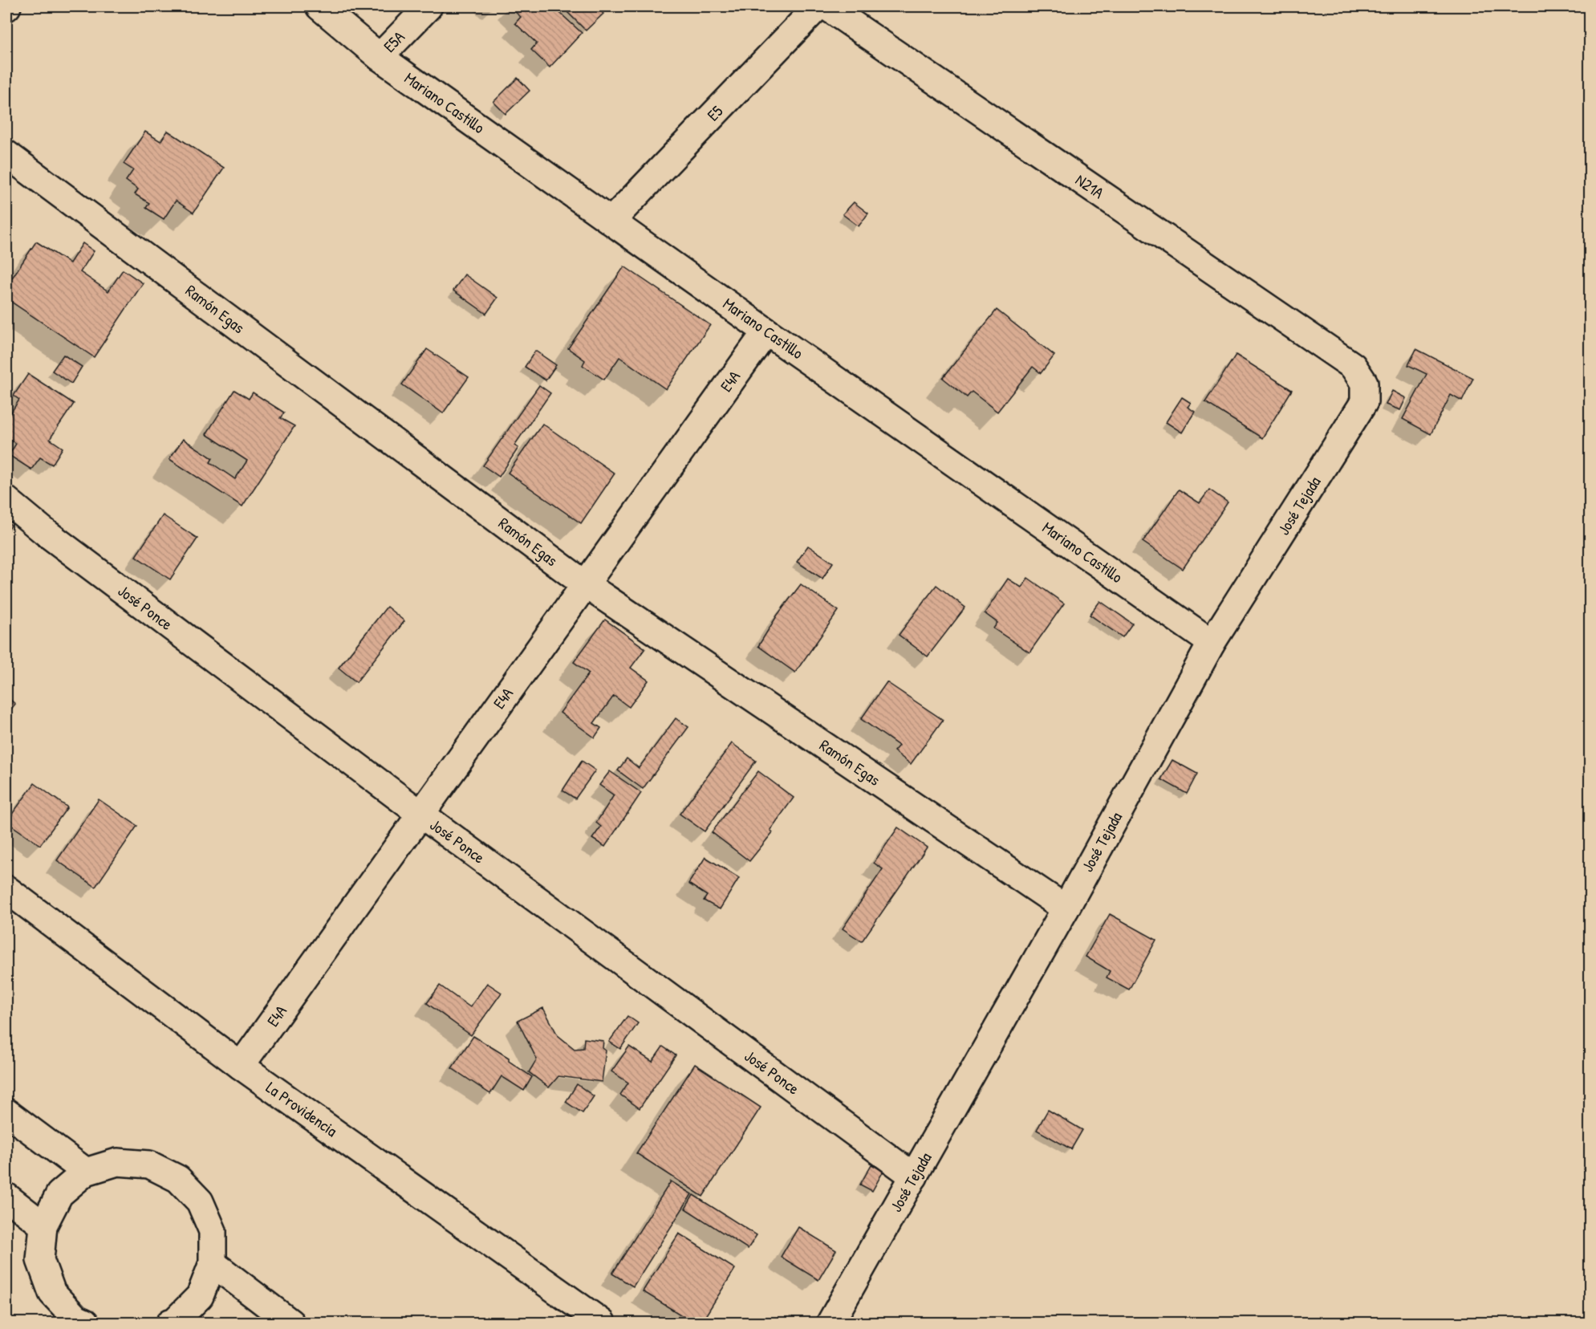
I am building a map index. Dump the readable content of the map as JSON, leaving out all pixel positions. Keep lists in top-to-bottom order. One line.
{"streets":{"street":["E5A","Mariano Castillo","E5","N21A","Ramón Egas","E4A","José Tejada","José Ponce","La Providencia"]},"crossings":[["E5A","Mariano Castillo"],["Mariano Castillo","E5"],["Mariano Castillo","E4A"],["Mariano Castillo","José Tejada"],["N21A","José Tejada"],["Ramón Egas","E4A"],["Ramón Egas","José Tejada"],["E4A","José Ponce"],["E4A","La Providencia"],["José Tejada","José Ponce"]]}
